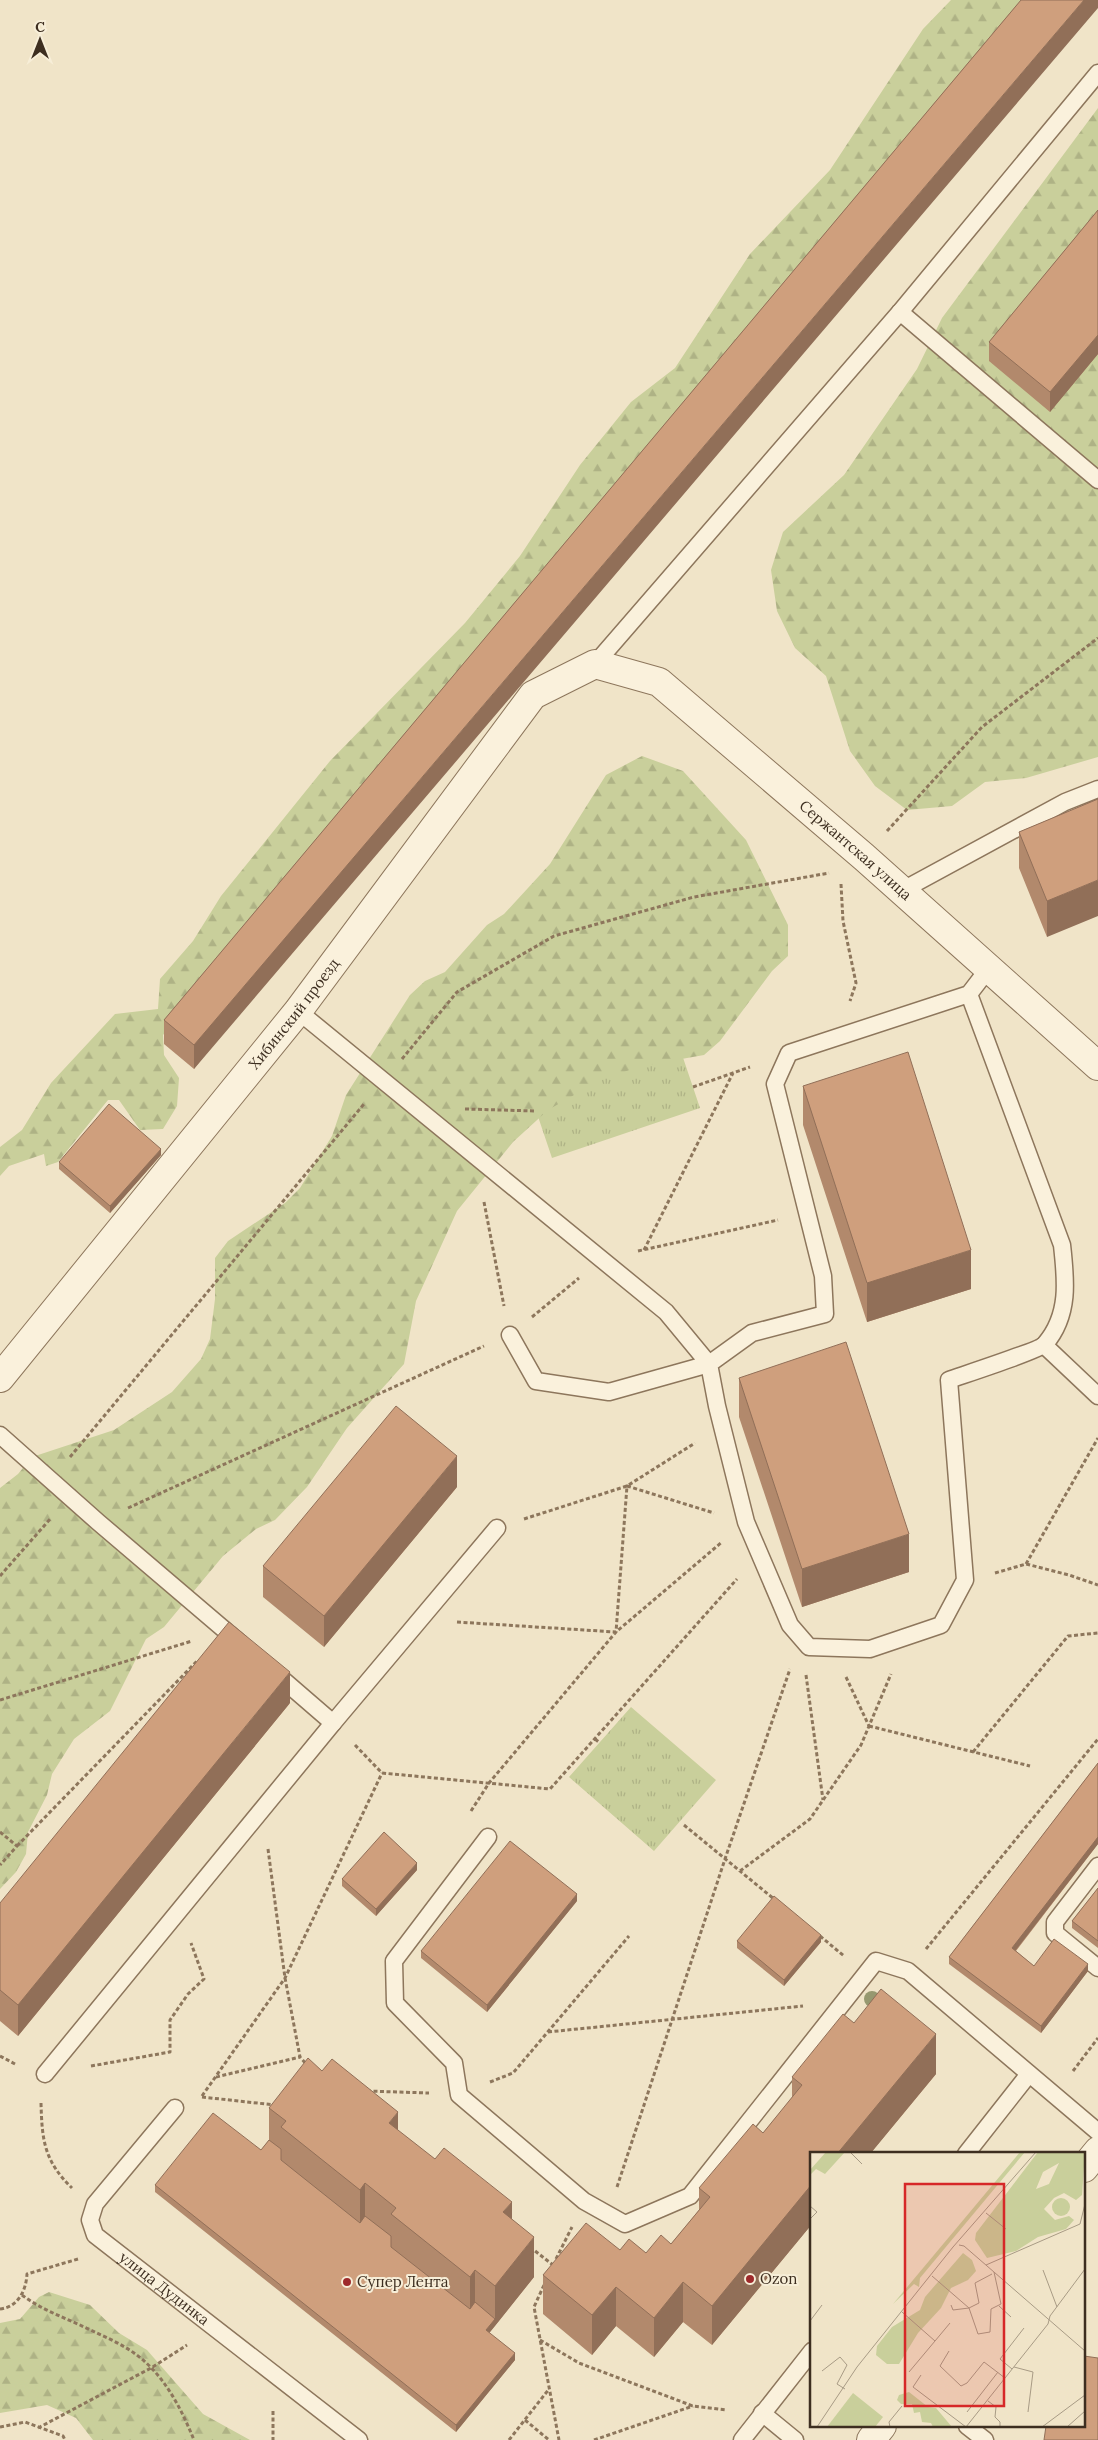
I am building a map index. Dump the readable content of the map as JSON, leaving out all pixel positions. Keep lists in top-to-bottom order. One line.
{"streets":{"street":["Сержантская улица","Хибинский проезд"],"lane":["улица Дудинка"]},"crossings":[["Сержантская улица","Хибинский проезд"]],"places":["Ozon","Супер Лента"],"north":"top"}
